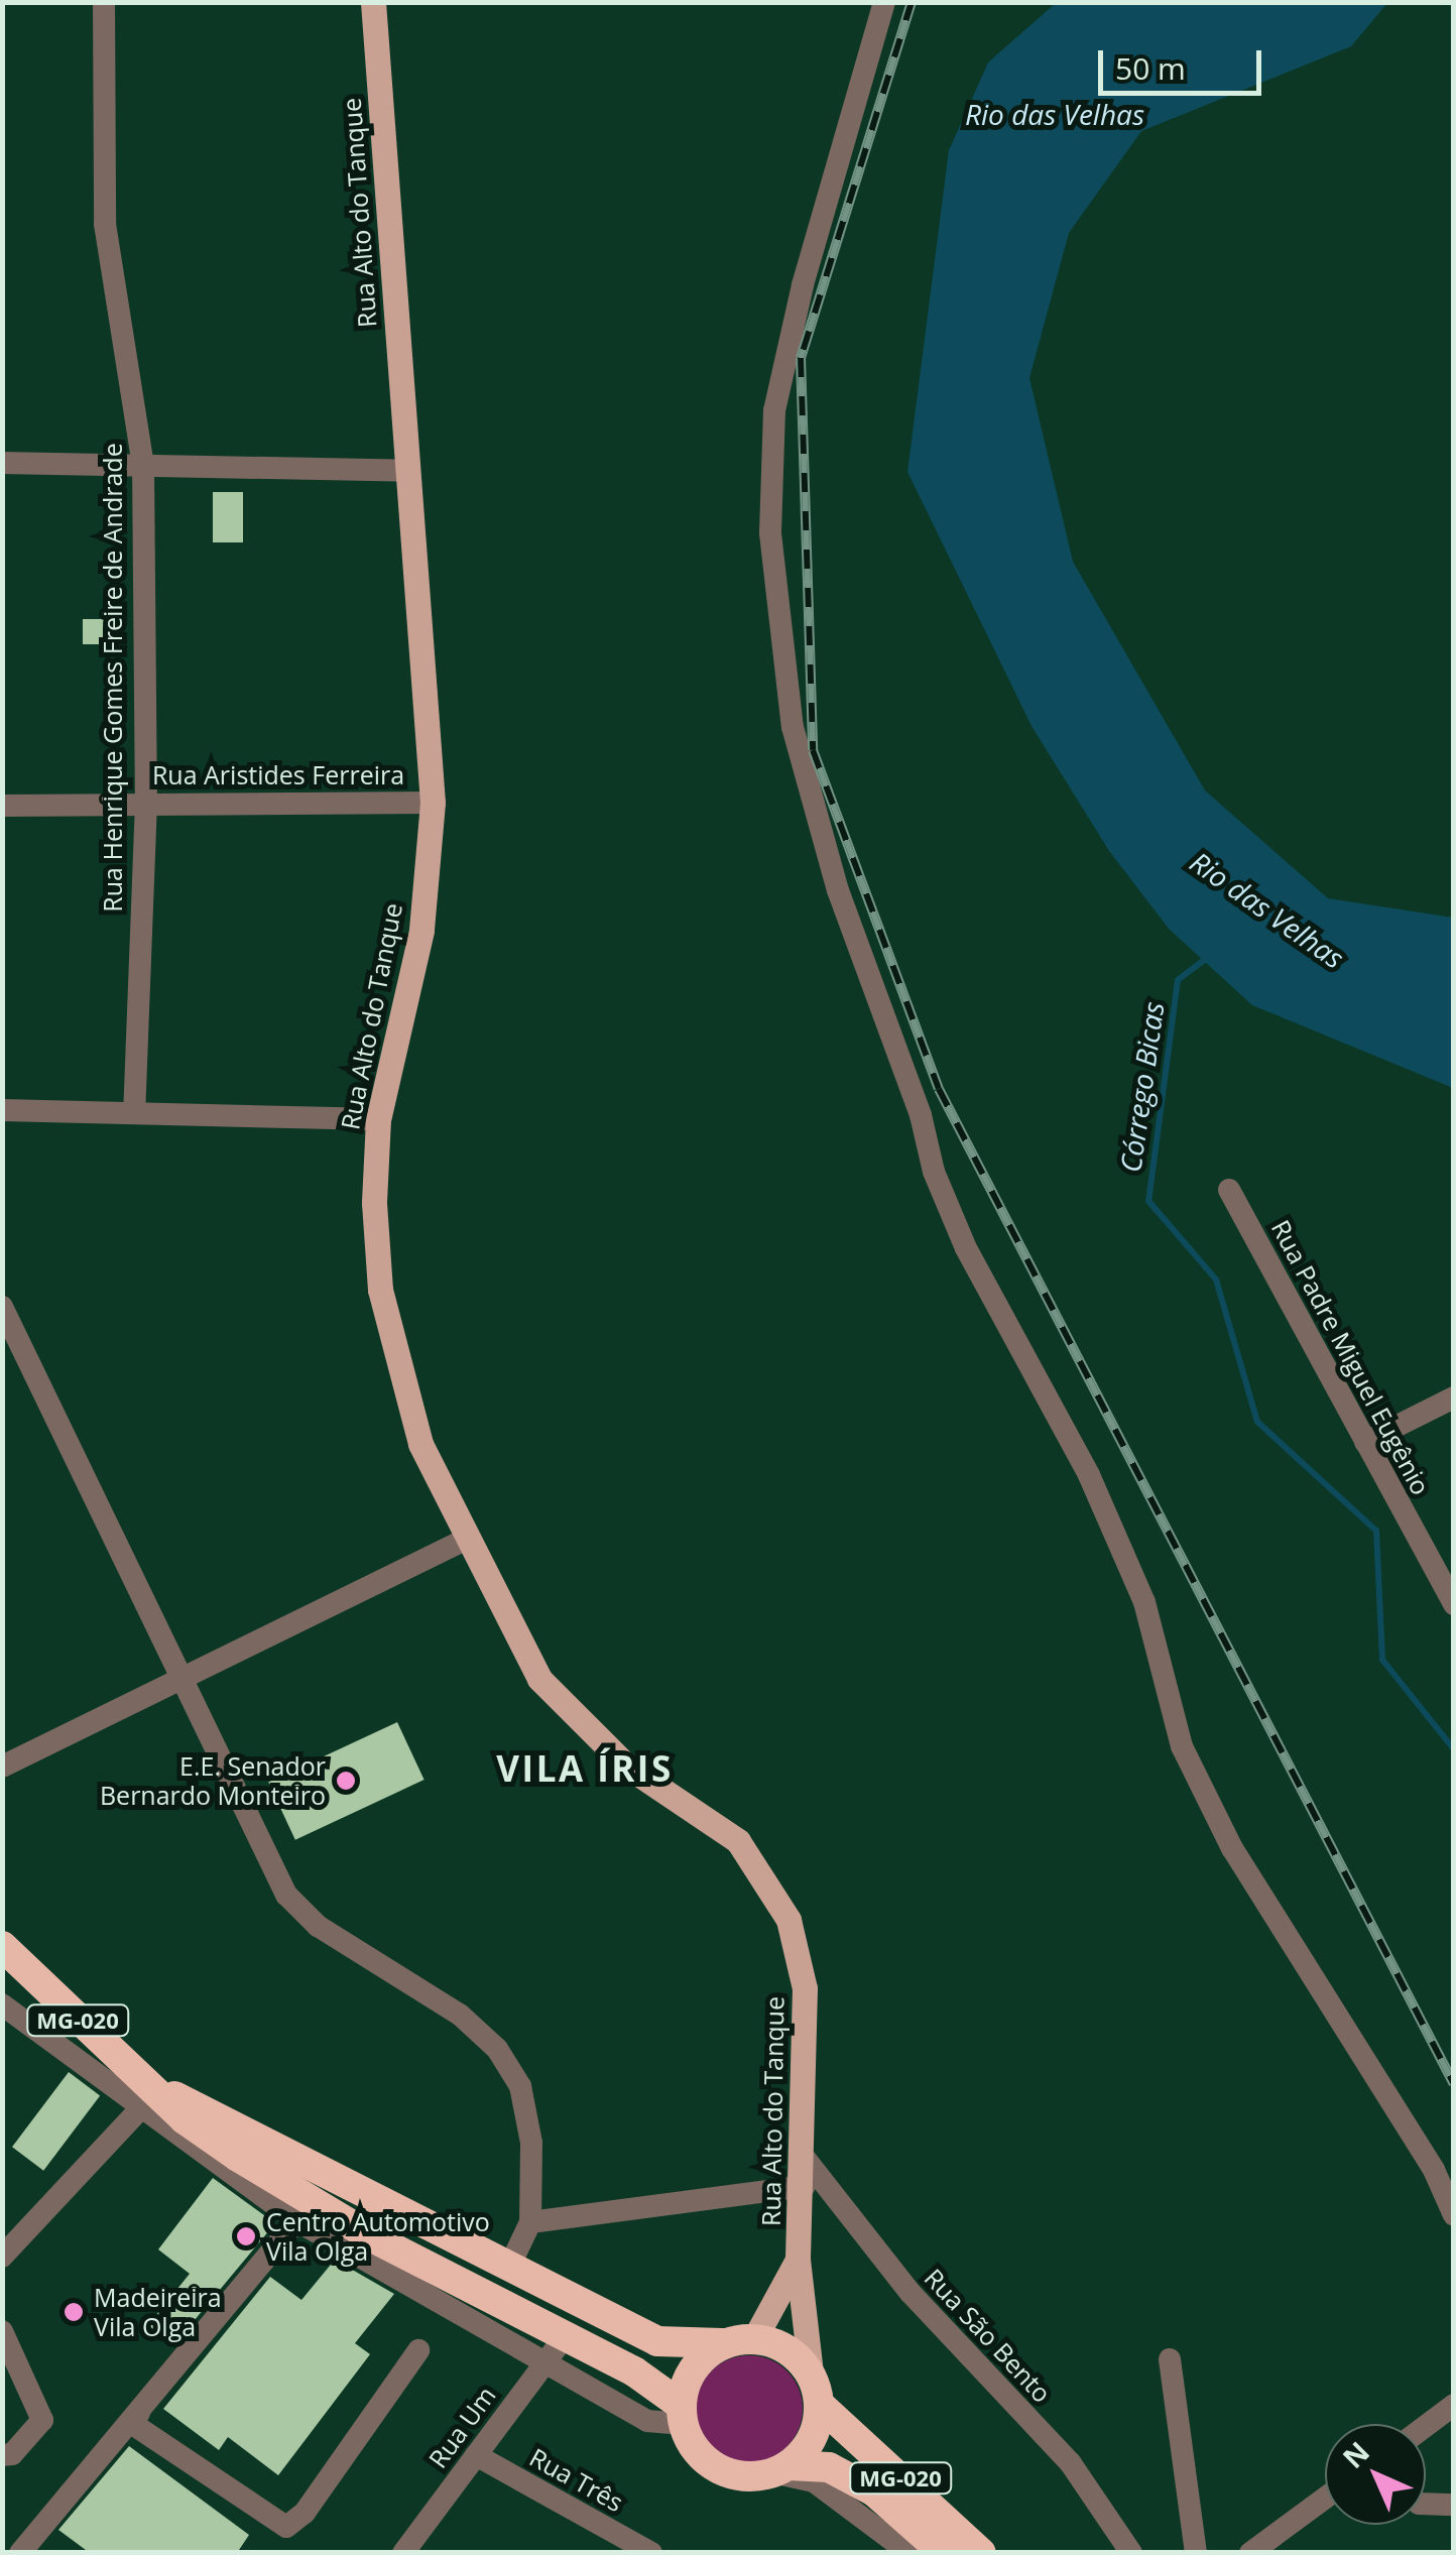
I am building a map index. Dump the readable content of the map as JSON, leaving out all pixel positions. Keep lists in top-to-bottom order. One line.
{"streets":{"highway":["MG-020"],"main road":["Rua Alto do Tanque"],"street":["Rua Henrique Gomes Freire de Andrade","Rua Aristides Ferreira","Rua Padre Miguel Eugênio","Rua São Bento","Rua Um","Rua Três"]},"crossings":[["Rua Alto do Tanque","Rua Aristides Ferreira"],["Rua Alto do Tanque","MG-020"],["Rua Alto do Tanque","Rua São Bento"],["Rua Henrique Gomes Freire de Andrade","Rua Aristides Ferreira"],["MG-020","Rua Um"],["Rua Um","Rua Três"]],"districts":["VILA ÍRIS"],"water":["Rio das Velhas","Córrego Bicas"],"places":["E.E. Senador Bernardo Monteiro","Centro Automotivo Vila Olga","Madeireira Vila Olga"],"scale_bar":"50 m","north":"top left"}
